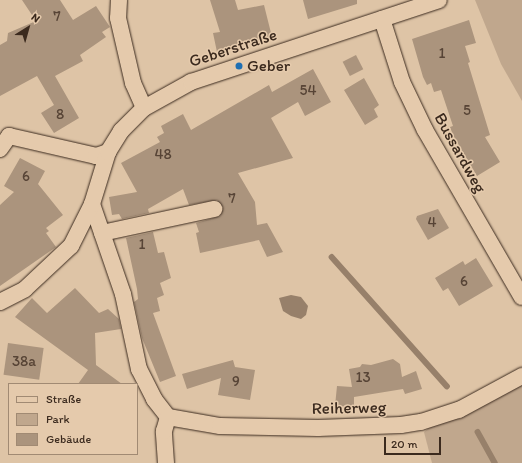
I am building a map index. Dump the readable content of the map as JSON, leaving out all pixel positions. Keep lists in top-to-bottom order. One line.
{"streets":{"street":["Geberstraße","Bussardweg","Reiherweg"]},"crossings":[["Geberstraße","Bussardweg"]],"places":["Geber"],"house_numbers":["7","1","54","5","8","48","6","7","4","1","6","38a","13","9"],"legend":["Straße","Park","Gebäude"],"scale_bar":"20 m","north":"top right"}
